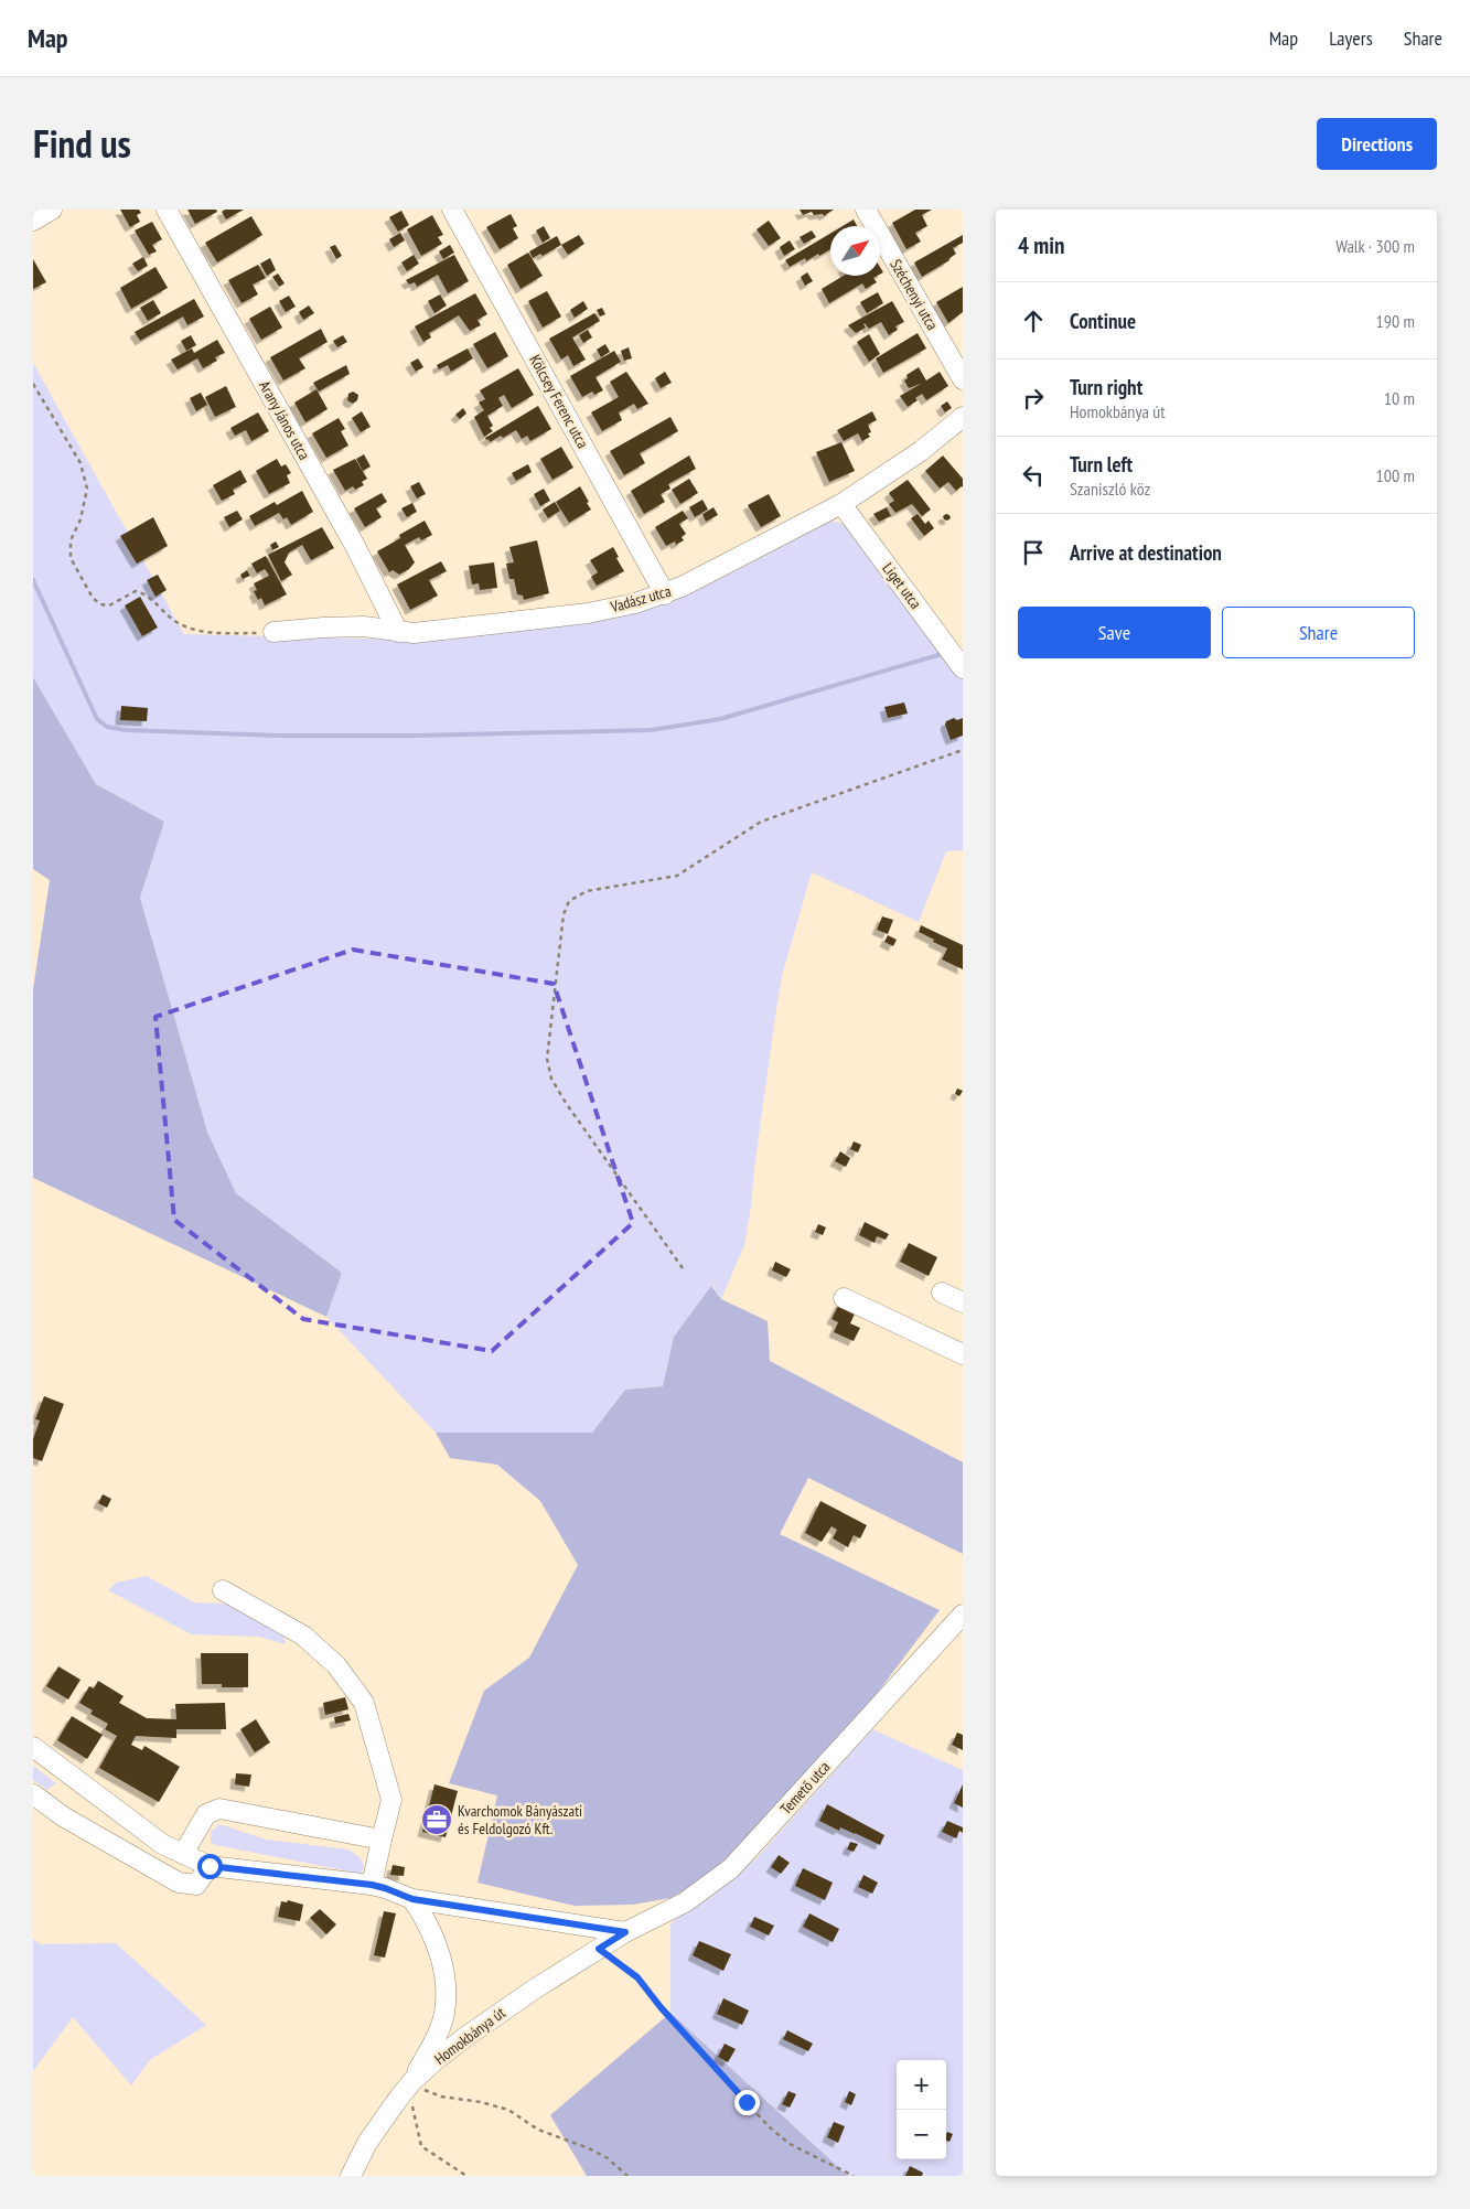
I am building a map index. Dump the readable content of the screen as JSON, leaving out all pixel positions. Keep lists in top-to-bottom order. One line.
{"streets":{"street":["Széchenyi utca","Kölcsey Ferenc utca","Arany János utca","Liget utca","Vadász utca","Temető utca","Homokbánya út"]},"crossings":[["Kölcsey Ferenc utca","Vadász utca"],["Arany János utca","Vadász utca"],["Liget utca","Vadász utca"],["Temető utca","Homokbánya út"]],"places":{"office":["Kvarchomok Bányászati és Feldolgozó Kft."]},"north":"top right","page":{"header":"Map","nav":["Map","Layers","Share"],"title":"Find us","buttons":["Directions",["Save","Share"]],"heading":["4 min","Walk · 300 m"],"list":[["Continue","190 m"],["Turn right","Homokbánya út","10 m"],["Turn left","Szaniszló köz","100 m"],"Arrive at destination"],"map_buttons":["+","−"]}}
